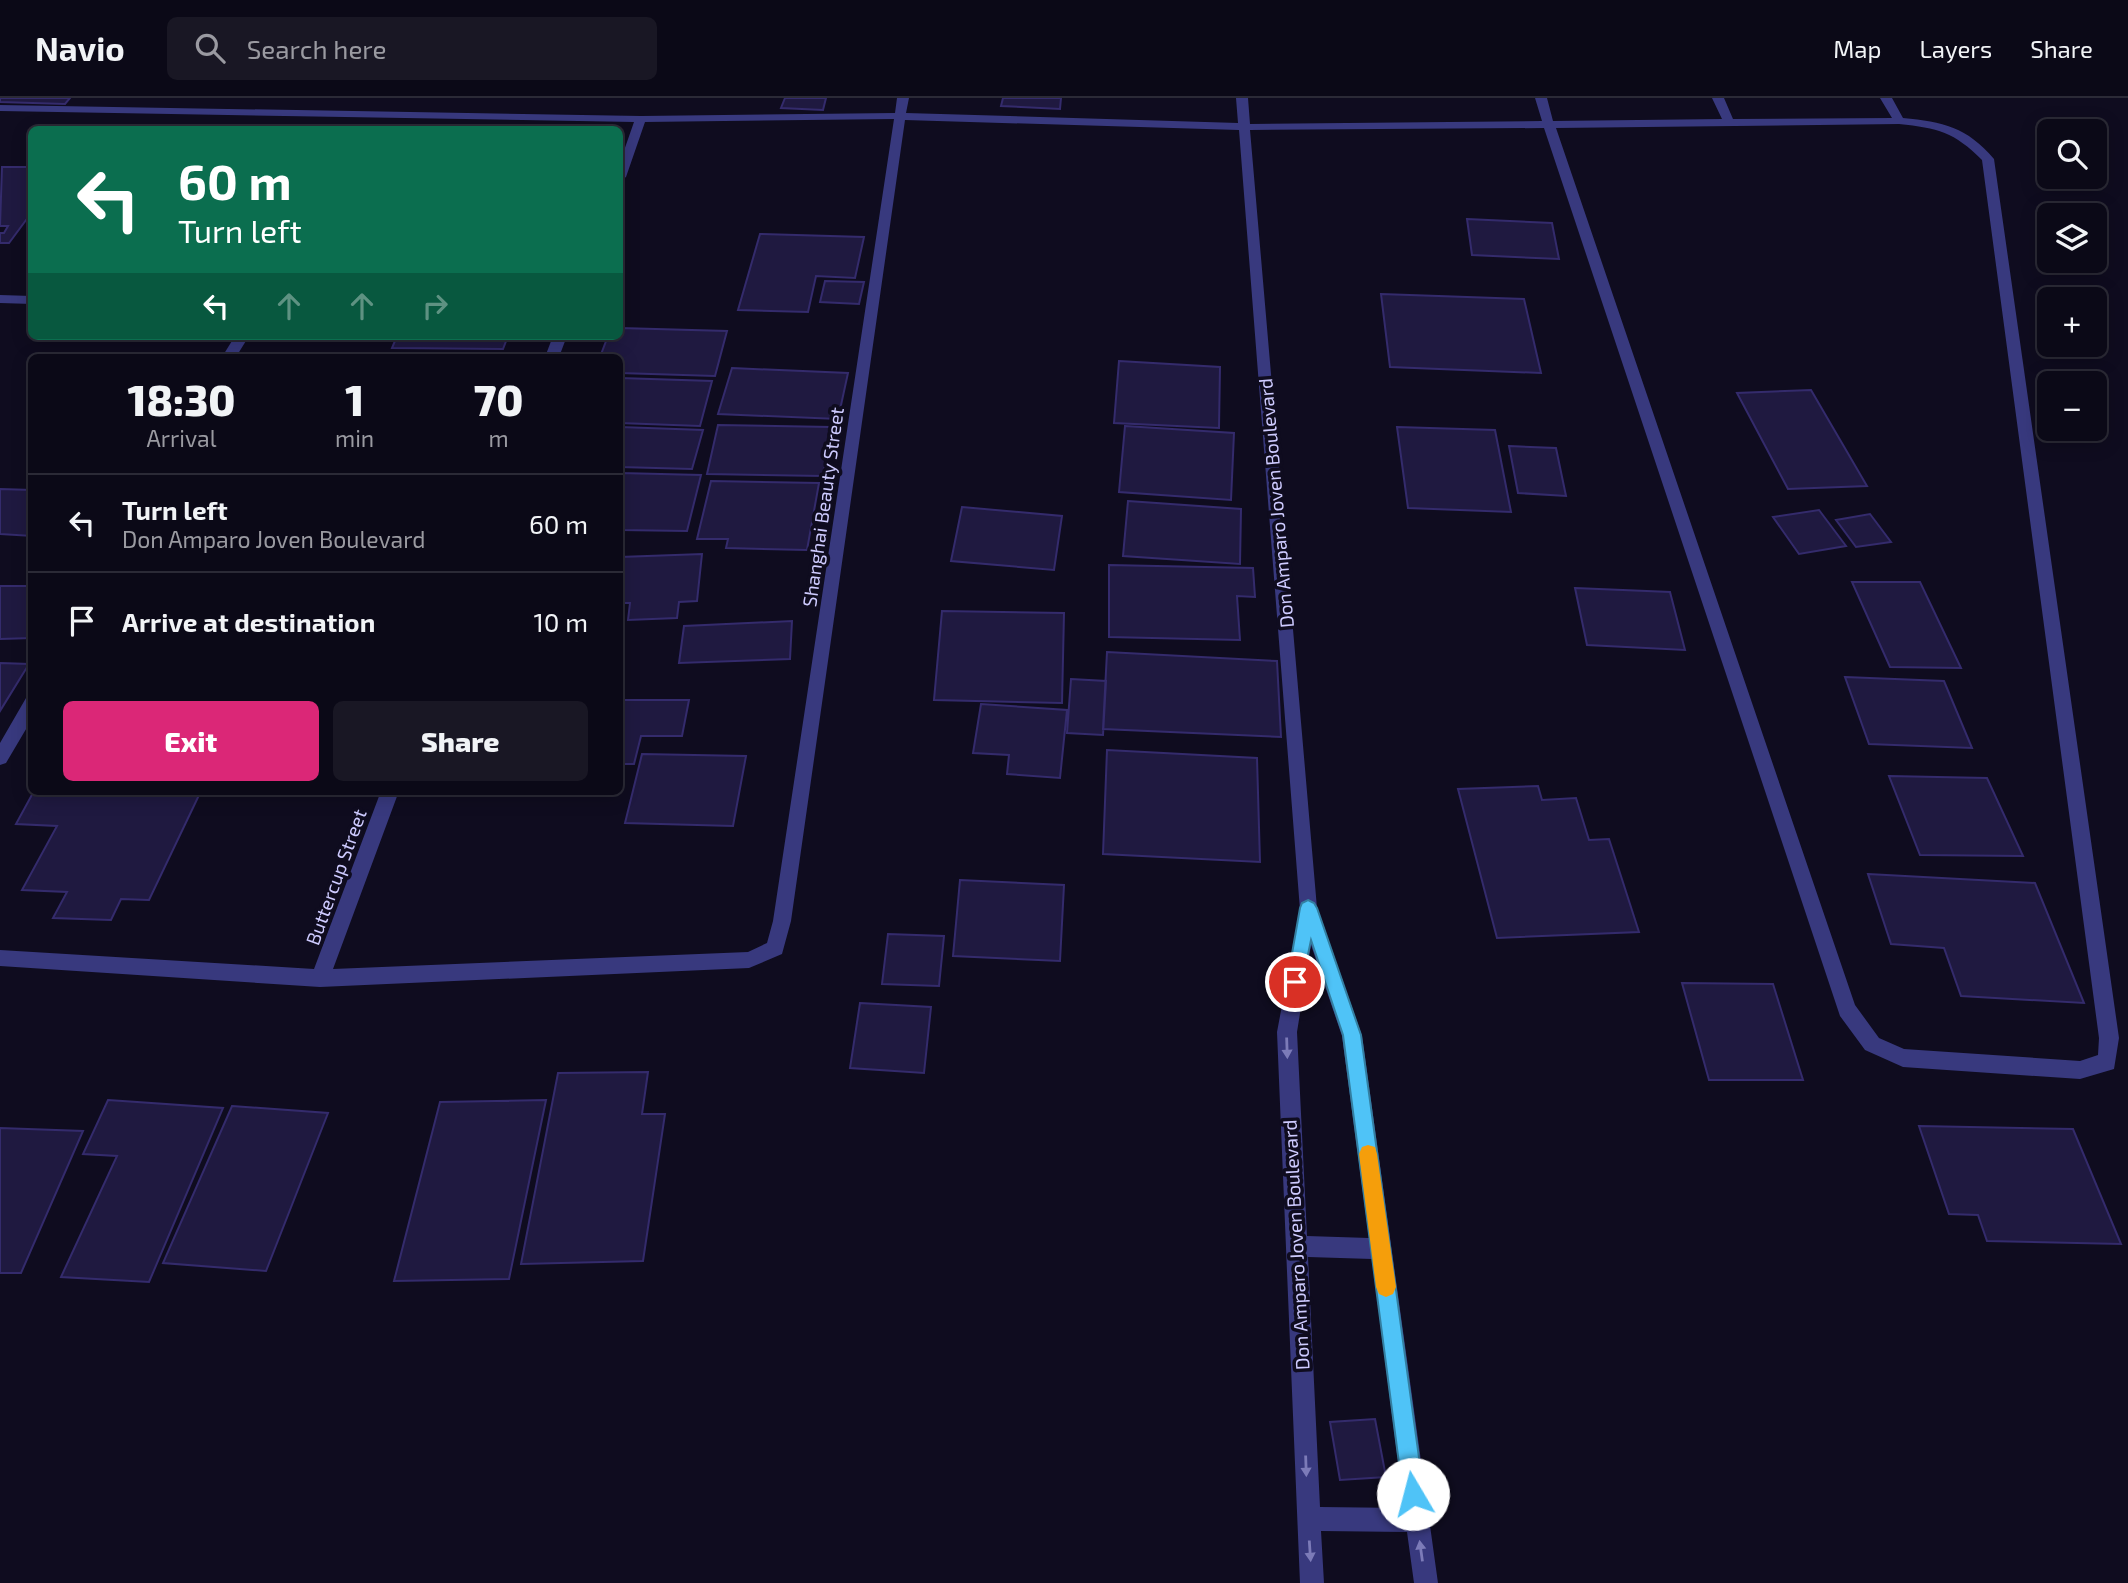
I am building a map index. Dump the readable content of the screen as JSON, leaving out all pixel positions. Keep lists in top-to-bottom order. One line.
{"streets":{"street":["Don Amparo Joven Boulevard","Shanghai Beauty Street","Buttercup Street"]},"crossings":[["Shanghai Beauty Street","Buttercup Street"]],"page":{"header":"Navio","search":"Search here","nav":["Map","Layers","Share"],"map_buttons":["+","−"],"turn":["60 m","Turn left"],"eta":["18:30","Arrival","1","min","70","m"],"list":[{"name":"Turn left","note":"Don Amparo Joven Boulevard","value":"60 m"},{"name":"Arrive at destination","value":"10 m"}],"buttons":["Exit","Share"]}}
